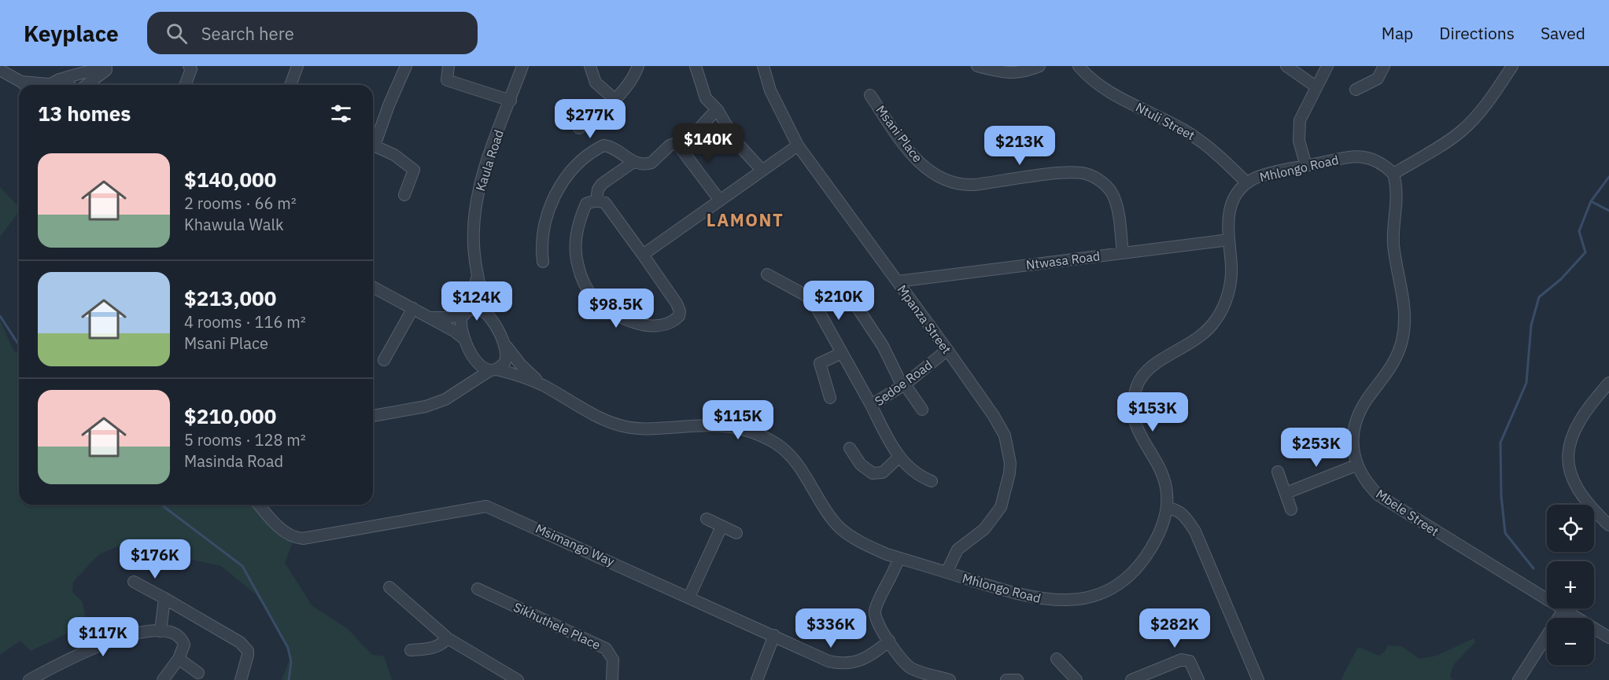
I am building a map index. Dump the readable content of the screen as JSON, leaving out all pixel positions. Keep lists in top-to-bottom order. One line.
{"streets":{"street":["Ntuli Street","Msani Place","Kaula Road","Mhlongo Road","Ntwasa Road","Mpanza Street","Sedoe Road","Mbele Street","Msimango Way","Sikhuthele Place"]},"crossings":[["Ntuli Street","Mhlongo Road"],["Msani Place","Ntwasa Road"],["Kaula Road","Mhlongo Road"],["Mhlongo Road","Ntwasa Road"],["Mhlongo Road","Mpanza Street"],["Mhlongo Road","Mbele Street"],["Ntwasa Road","Mpanza Street"],["Mpanza Street","Sedoe Road"]],"districts":["LAMONT"],"page":{"header":"Keyplace","search":"Search here","nav":["Map","Directions","Saved"],"heading":"13 homes","price":["$277K","$140K","$213K","$210K","$124K","$98.5K","$153K","$115K","$253K","$176K","$336K","$282K","$117K"],"list":[{"name":"$140,000","note":"2 rooms · 66 m² · Khawula Walk"},{"name":"$213,000","note":"4 rooms · 116 m² · Msani Place"},{"name":"$210,000","note":"5 rooms · 128 m² · Masinda Road"}],"map_buttons":["+","−"]}}
